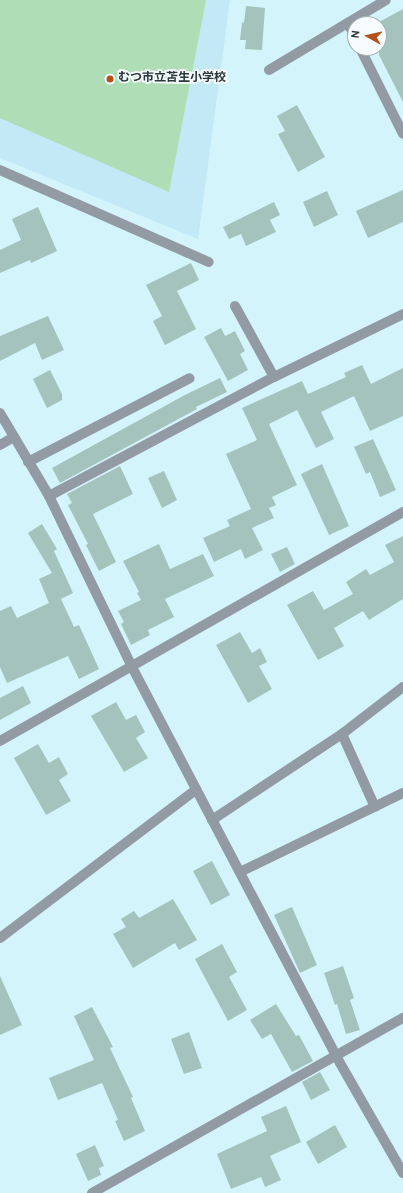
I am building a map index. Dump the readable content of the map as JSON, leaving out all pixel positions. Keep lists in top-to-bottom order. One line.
{"places":["むつ市立苫生小学校"],"north":"left"}
